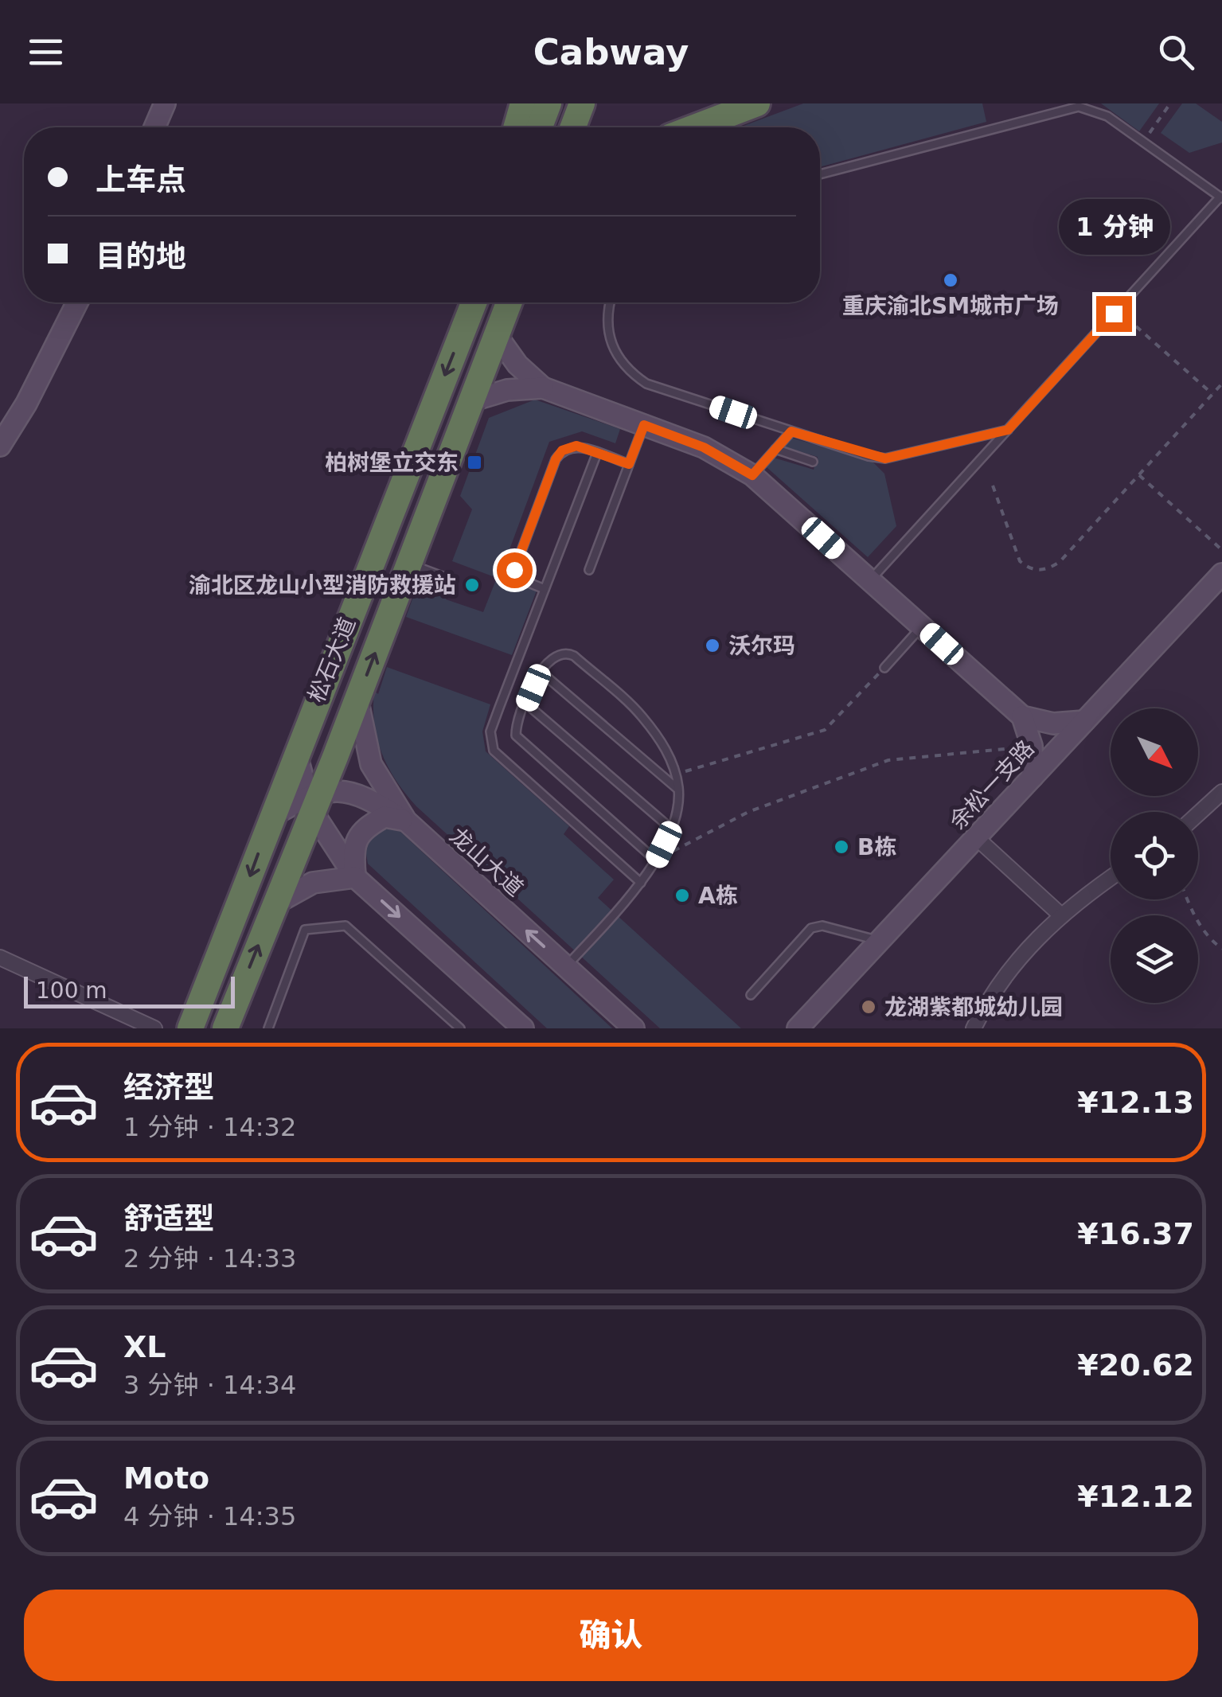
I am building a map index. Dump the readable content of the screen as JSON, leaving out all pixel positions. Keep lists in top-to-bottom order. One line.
{"streets":{"highway":["松石大道"],"street":["余松一支路","龙山大道"]},"crossings":[["松石大道","龙山大道"]],"places":{"other":["重庆渝北SM城市广场","渝北区龙山小型消防救援站","沃尔玛","B栋","A栋","龙湖紫都城幼儿园"],"transit":["柏树堡立交东"]},"scale_bar":"100 m","north":"bottom right","page":{"header":"Cabway","banner":["上车点","目的地"],"bubble":"1 分钟","scale":"100 m","list":[{"name":"经济型","note":"1 分钟 · 14:32","value":"¥12.13"},{"name":"舒适型","note":"2 分钟 · 14:33","value":"¥16.37"},{"name":"XL","note":"3 分钟 · 14:34","value":"¥20.62"},{"name":"Moto","note":"4 分钟 · 14:35","value":"¥12.12"}],"buttons":"确认"}}
